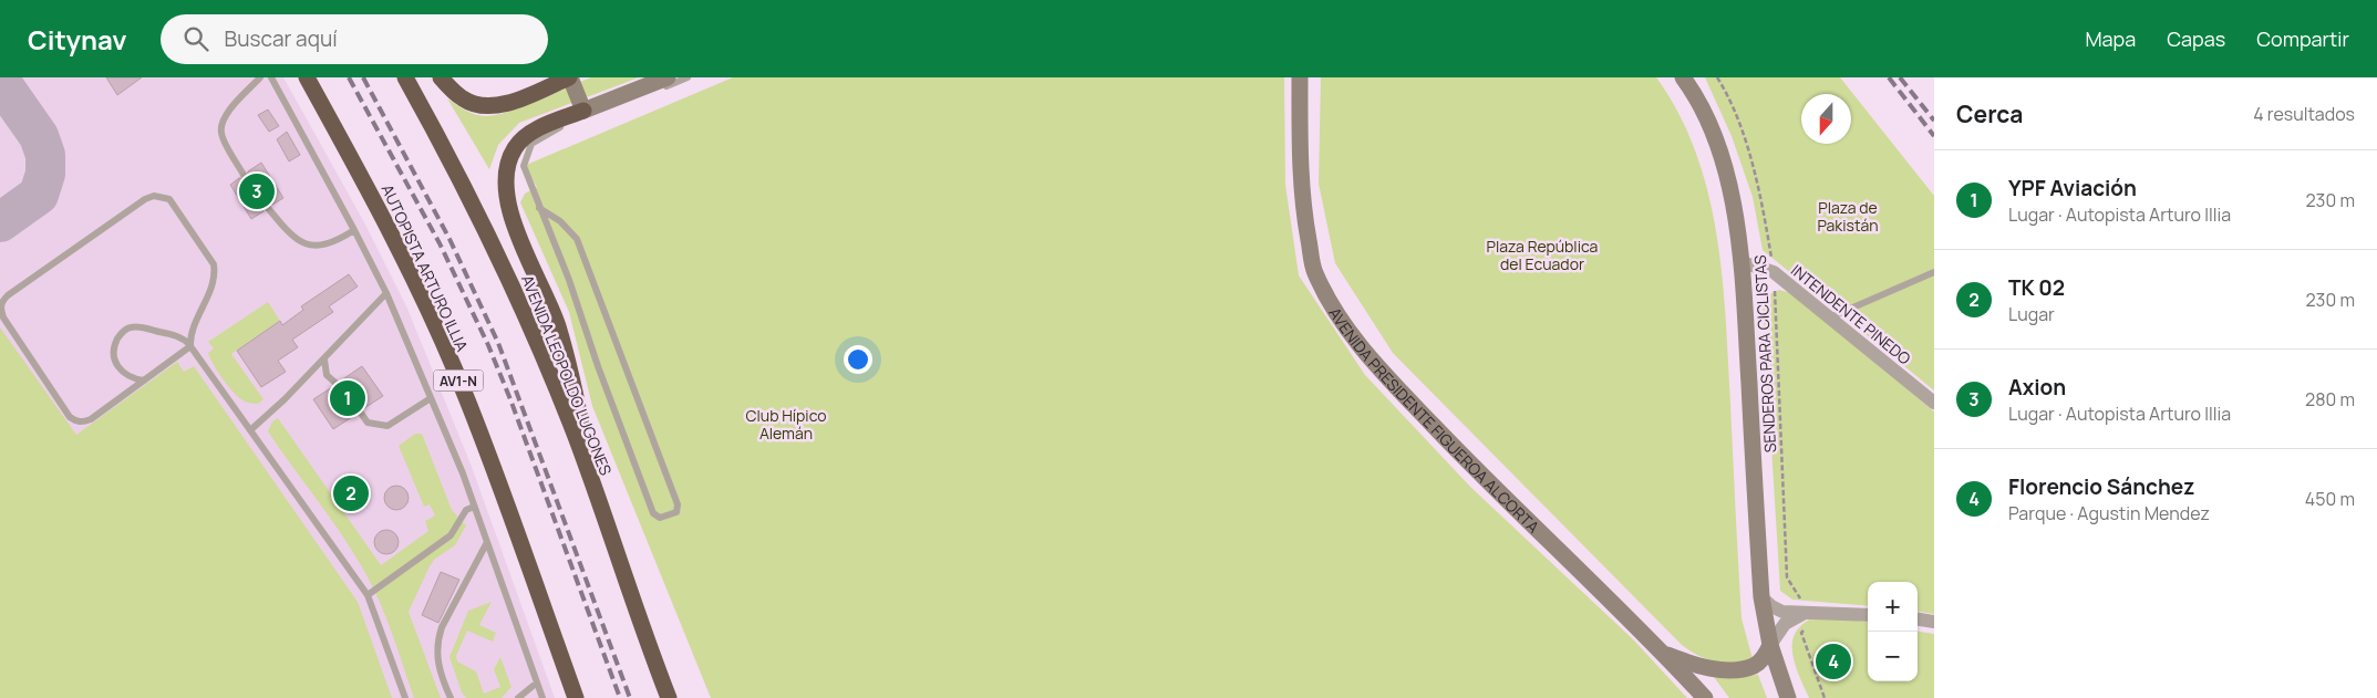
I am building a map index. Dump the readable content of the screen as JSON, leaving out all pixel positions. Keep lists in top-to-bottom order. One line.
{"streets":{"highway":["AUTOPISTA ARTURO ILLIA","AVENIDA LEOPOLDO LUGONES","AV1-N"],"main road":["AVENIDA PRESIDENTE FIGUEROA ALCORTA"],"street":["INTENDENTE PINEDO"],"path":["SENDEROS PARA CICLISTAS"]},"crossings":[["INTENDENTE PINEDO","SENDEROS PARA CICLISTAS"]],"parks":["Plaza de Pakistán","Plaza República del Ecuador","Club Hípico Alemán"],"north":"bottom","page":{"header":"Citynav","search":"Buscar aquí","nav":["Mapa","Capas","Compartir"],"heading":["Cerca","4 resultados"],"list":[{"mark":"1","name":"YPF Aviación","note":"Lugar · Autopista Arturo Illia","value":"230 m"},{"mark":"2","name":"TK 02","note":"Lugar","value":"230 m"},{"mark":"3","name":"Axion","note":"Lugar · Autopista Arturo Illia","value":"280 m"},{"mark":"4","name":"Florencio Sánchez","note":"Parque · Agustin Mendez","value":"450 m"}],"pins":["3","1","2","4"],"map_buttons":["+","−"]}}
